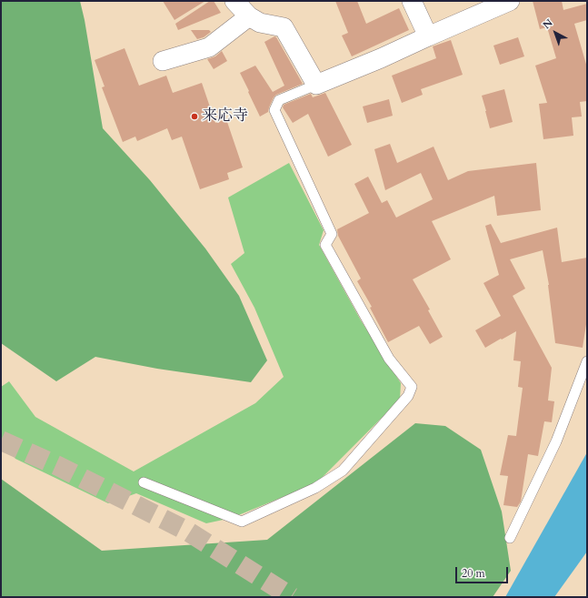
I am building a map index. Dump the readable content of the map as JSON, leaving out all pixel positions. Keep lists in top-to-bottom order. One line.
{"places":["来応寺"],"scale_bar":"20 m","north":"top left"}
